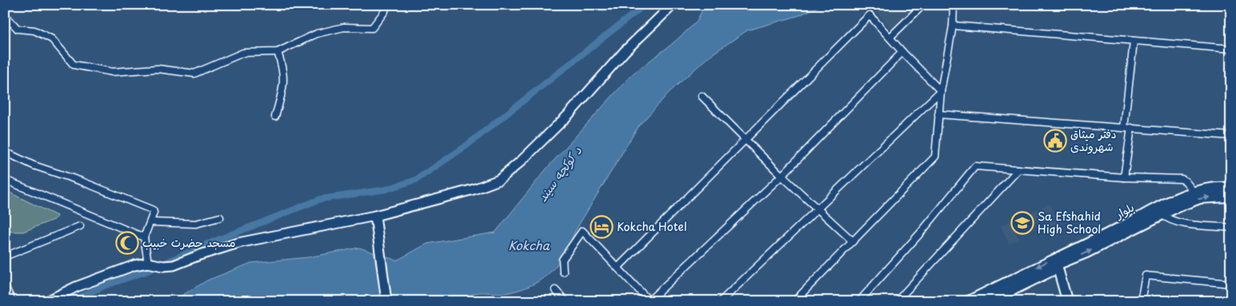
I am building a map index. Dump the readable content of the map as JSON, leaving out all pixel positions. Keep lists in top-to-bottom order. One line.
{"streets":{"main road":["بلوار"]},"water":["د کوکچه سیند","Kokcha"],"places":{"public building":["دفتر میثاق شهروندی"],"school or university":["Sa Efshahid High School"],"hotel":["Kokcha Hotel"],"mosque":["مسجد حضرت خبیب"]}}
